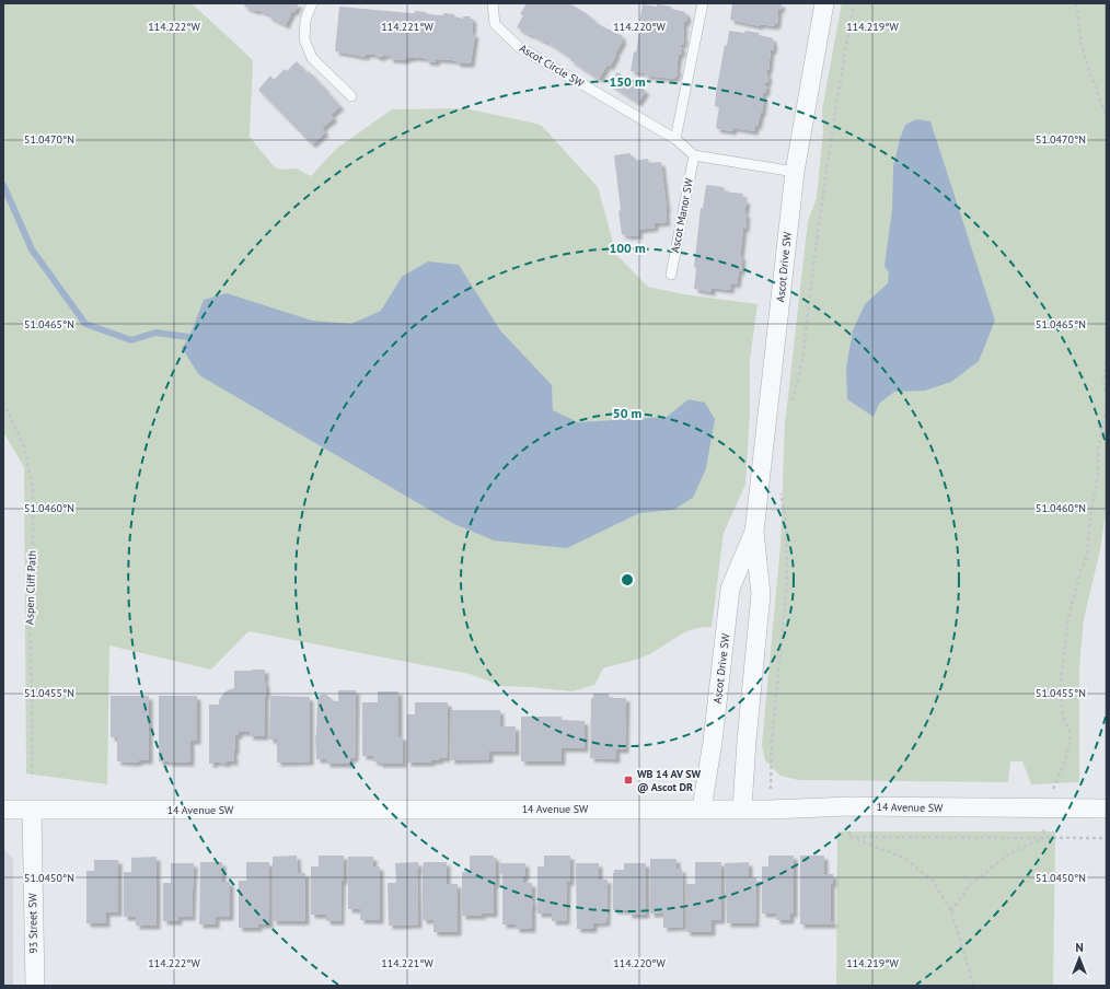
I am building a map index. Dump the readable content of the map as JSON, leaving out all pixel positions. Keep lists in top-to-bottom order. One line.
{"streets":{"street":["Ascot Drive SW","14 Avenue SW","93 Street SW"],"lane":["Ascot Circle SW","Ascot Manor SW"],"path":["Aspen Cliff Path"]},"crossings":[["Ascot Circle SW","Ascot Manor SW"],["Ascot Drive SW","14 Avenue SW"],["14 Avenue SW","93 Street SW"]],"places":{"transit":["WB 14 AV SW @ Ascot DR"]},"north":"top","coordinates":["114.222°W","114.221°W","114.220°W","114.219°W","51.0470°N","51.0465°N","51.0460°N","51.0455°N","51.0450°N"],"rings":["150 m","100 m","50 m"]}
